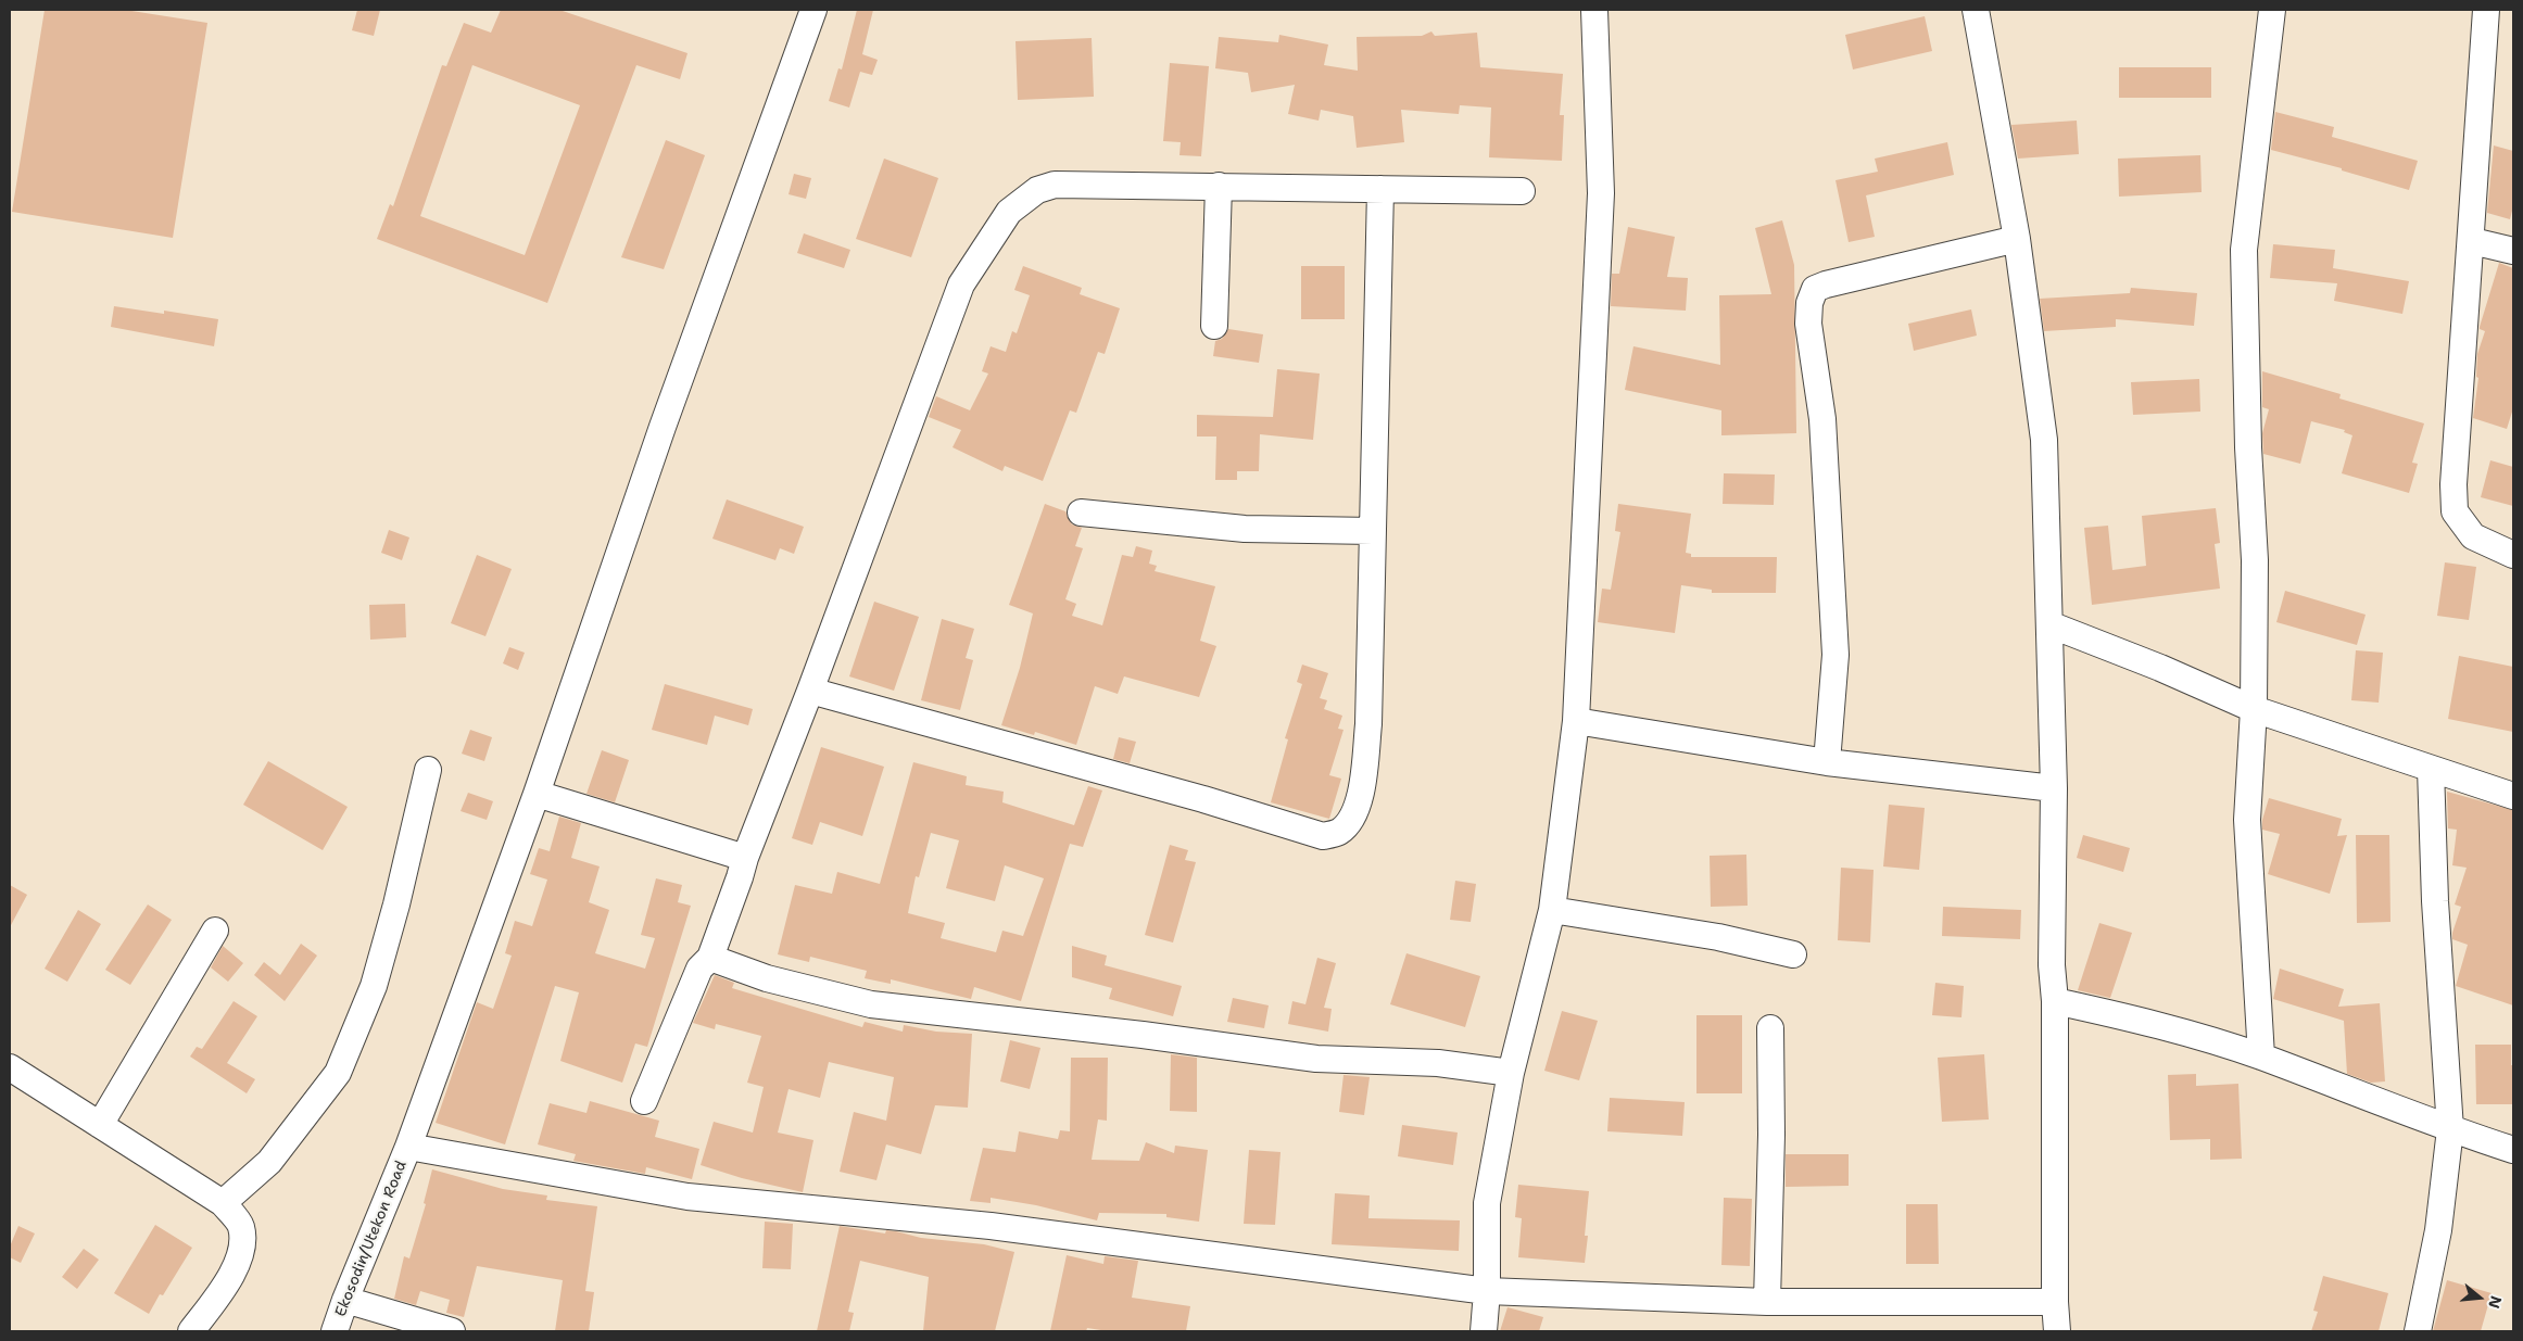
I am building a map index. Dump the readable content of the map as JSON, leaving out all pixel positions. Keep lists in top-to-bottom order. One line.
{"streets":{"street":["Ekosodin/Utekon Road"]},"north":"right"}
